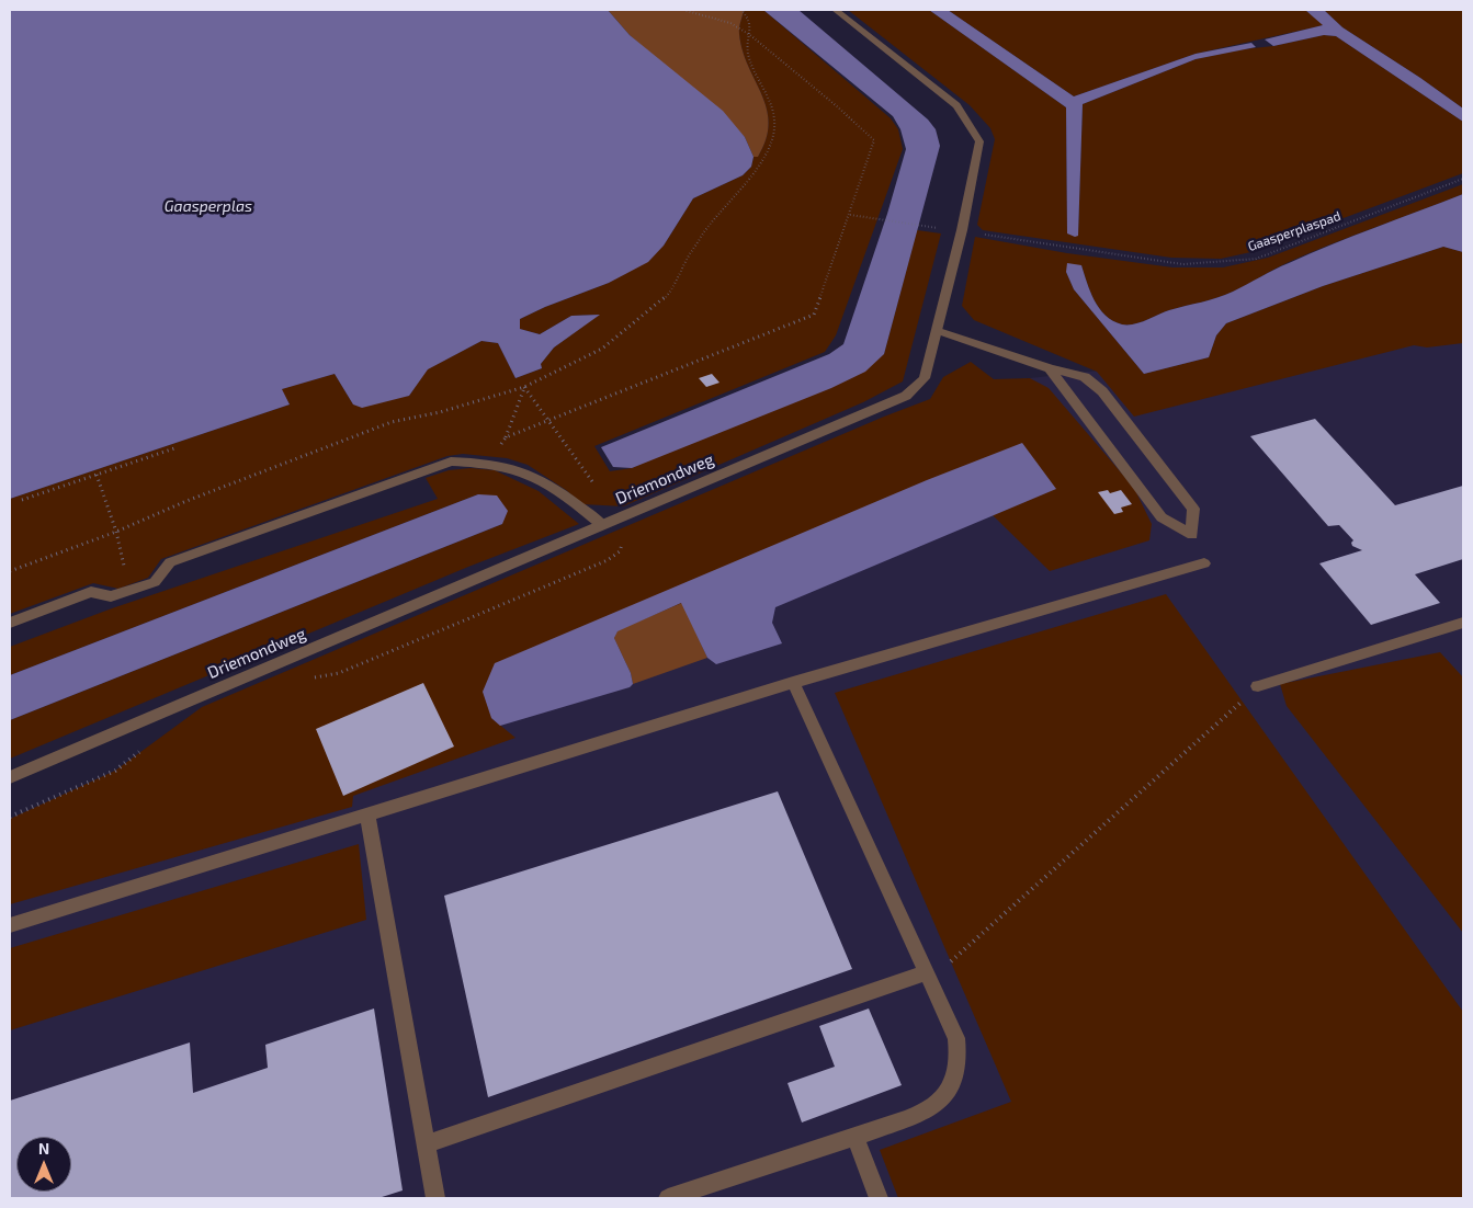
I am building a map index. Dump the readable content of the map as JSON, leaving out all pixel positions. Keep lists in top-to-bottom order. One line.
{"streets":{"street":["Driemondweg"],"path":["Gaasperplaspad"]},"crossings":[["Gaasperplaspad","Driemondweg"]],"water":["Gaasperplas"],"north":"top"}
